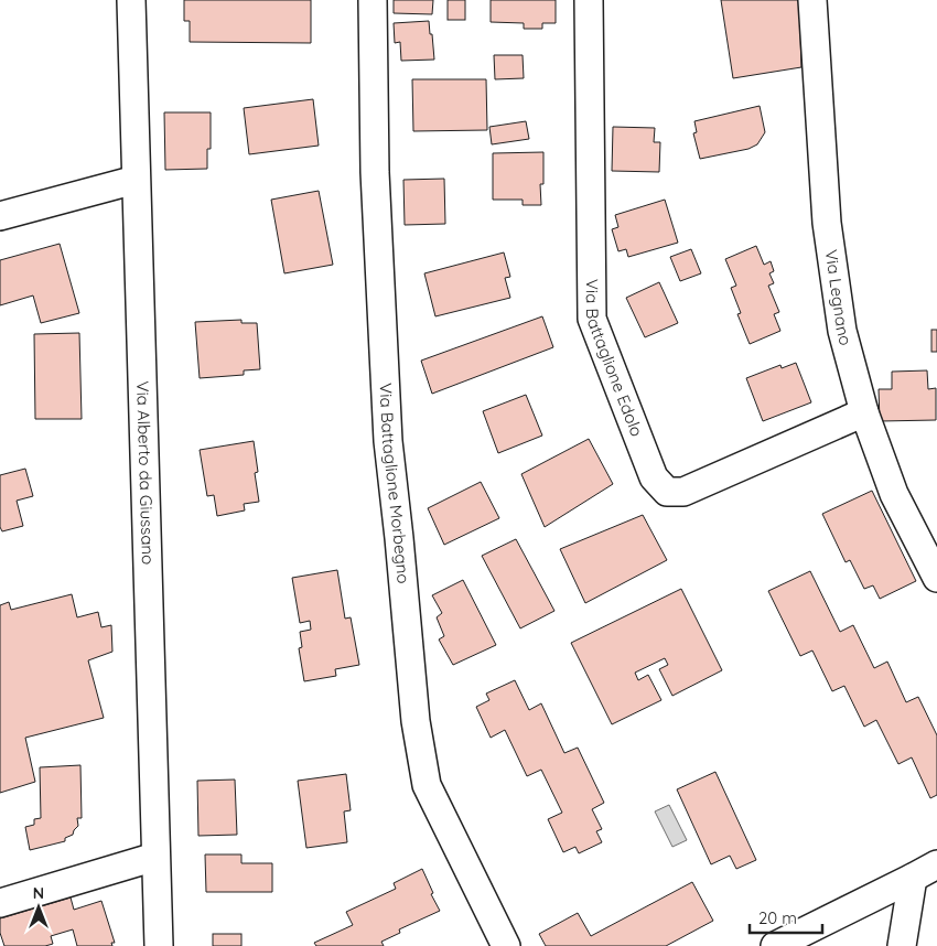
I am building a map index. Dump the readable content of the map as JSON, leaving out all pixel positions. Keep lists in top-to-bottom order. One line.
{"streets":{"street":["Via Legnano","Via Battaglione Edolo","Via Alberto da Giussano","Via Battaglione Morbegno"]},"crossings":[["Via Legnano","Via Battaglione Edolo"]],"scale_bar":"20 m","north":"top"}
